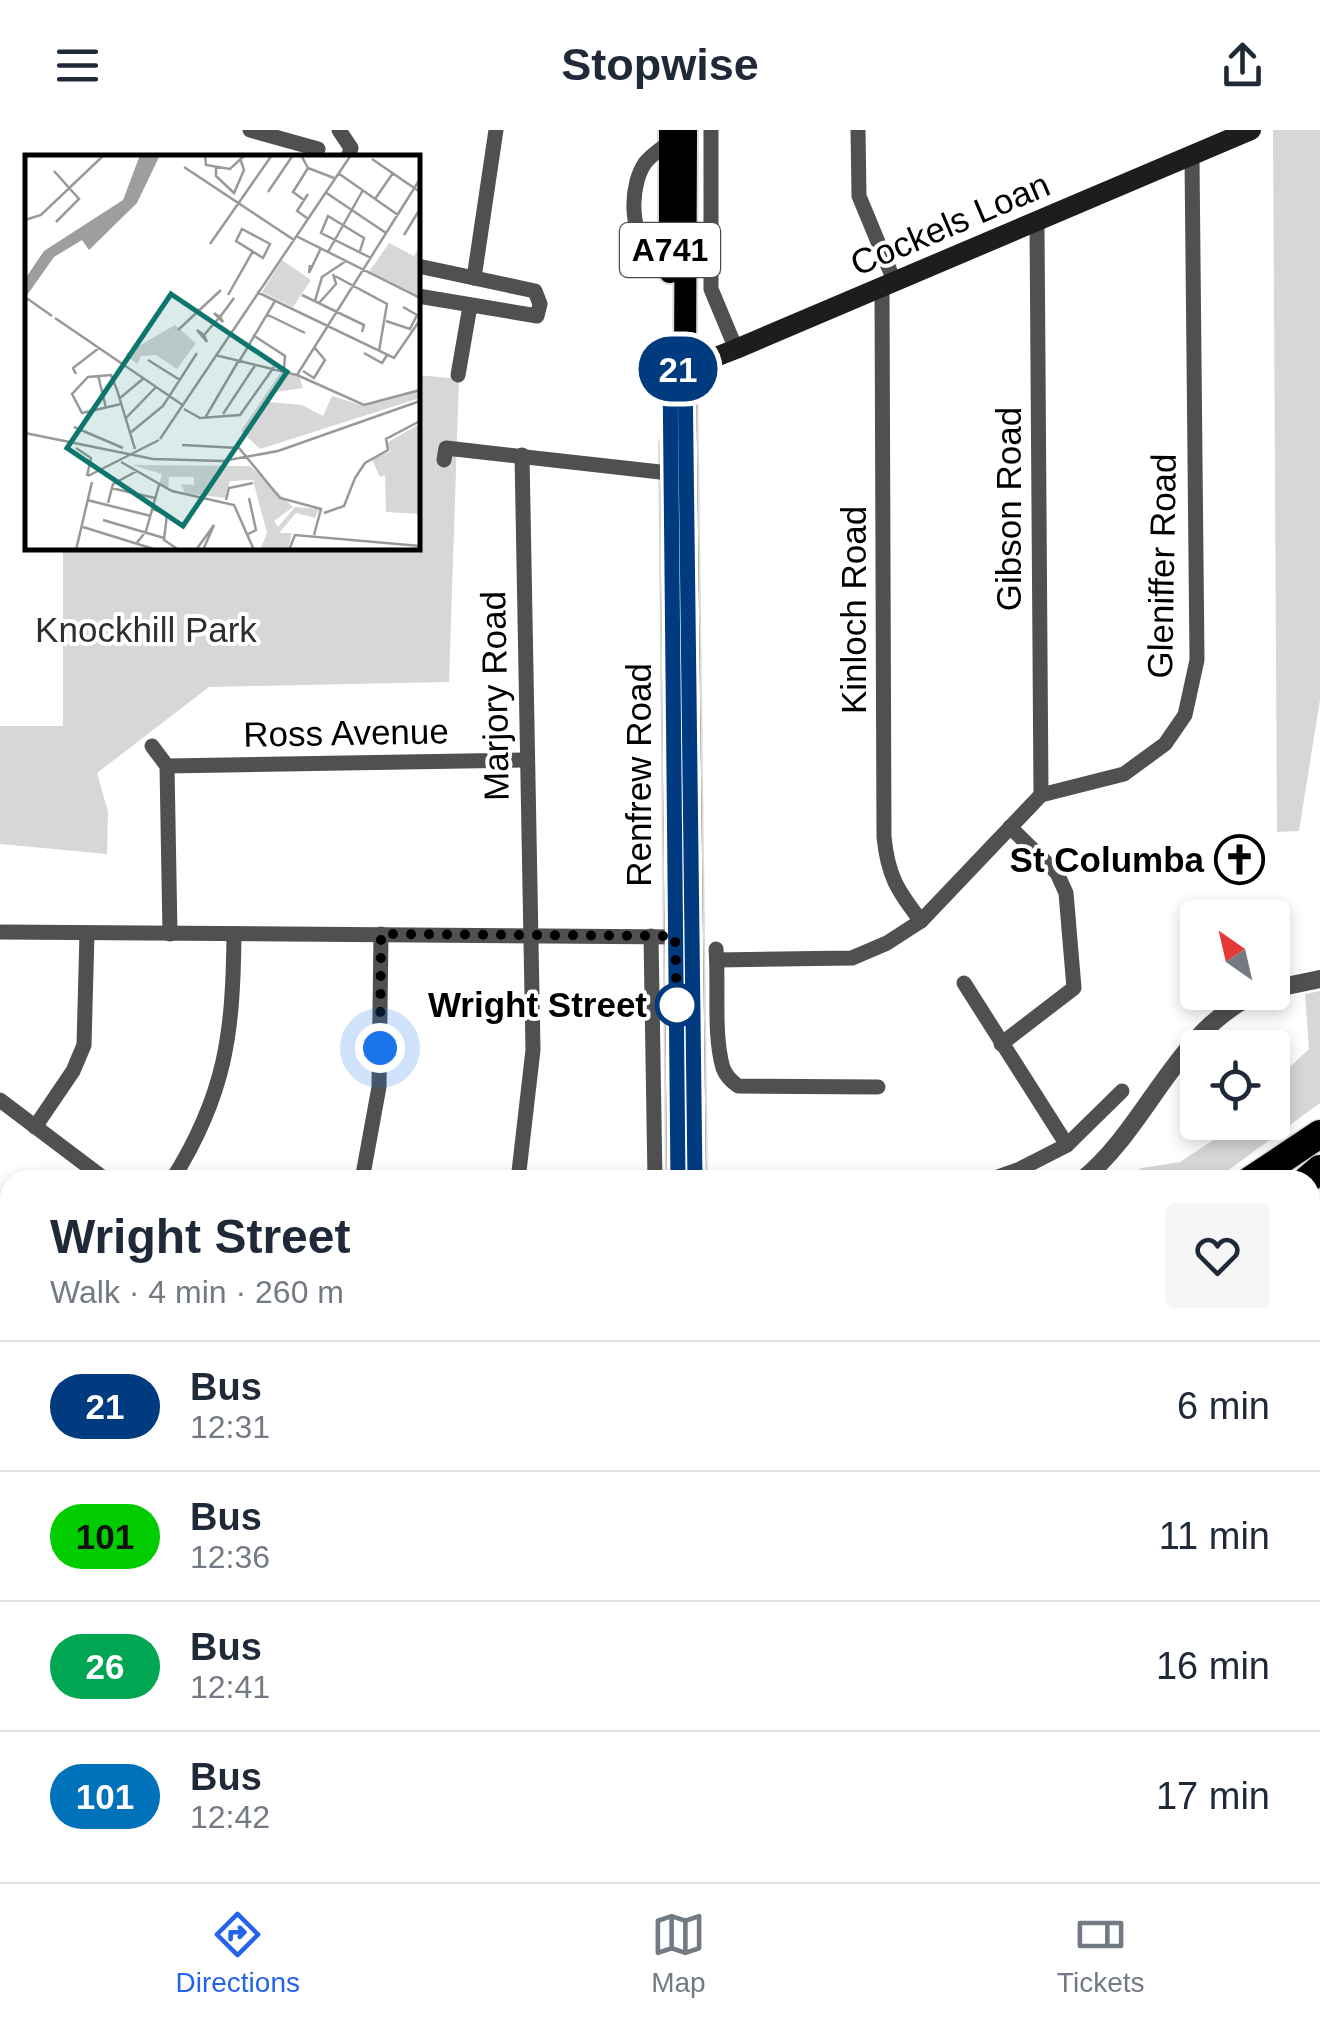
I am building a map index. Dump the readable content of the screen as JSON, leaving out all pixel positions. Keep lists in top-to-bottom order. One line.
{"streets":{"main road":["Cockels Loan","A741","Renfrew Road"],"street":["Gibson Road","Gleniffer Road","Kinloch Road","Marjory Road","Ross Avenue"]},"crossings":[["Cockels Loan","A741"],["Cockels Loan","Gibson Road"],["Cockels Loan","Gleniffer Road"],["Cockels Loan","Kinloch Road"],["Cockels Loan","Renfrew Road"],["A741","Renfrew Road"],["Gibson Road","Gleniffer Road"],["Marjory Road","Ross Avenue"]],"parks":["Knockhill Park"],"places":{"church":["St Columba"],"other":["Wright Street"]},"lines":["bus line 21"],"north":"top left","page":{"header":"Stopwise","on_map":"21","heading":["Wright Street","Walk · 4 min · 260 m"],"list":[{"mark":"21","name":"Bus","note":"12:31","value":"6 min"},{"mark":"101","name":"Bus","note":"12:36","value":"11 min"},{"mark":"26","name":"Bus","note":"12:41","value":"16 min"},{"mark":"101","name":"Bus","note":"12:42","value":"17 min"}],"tabs":["Directions","Map","Tickets"]}}
